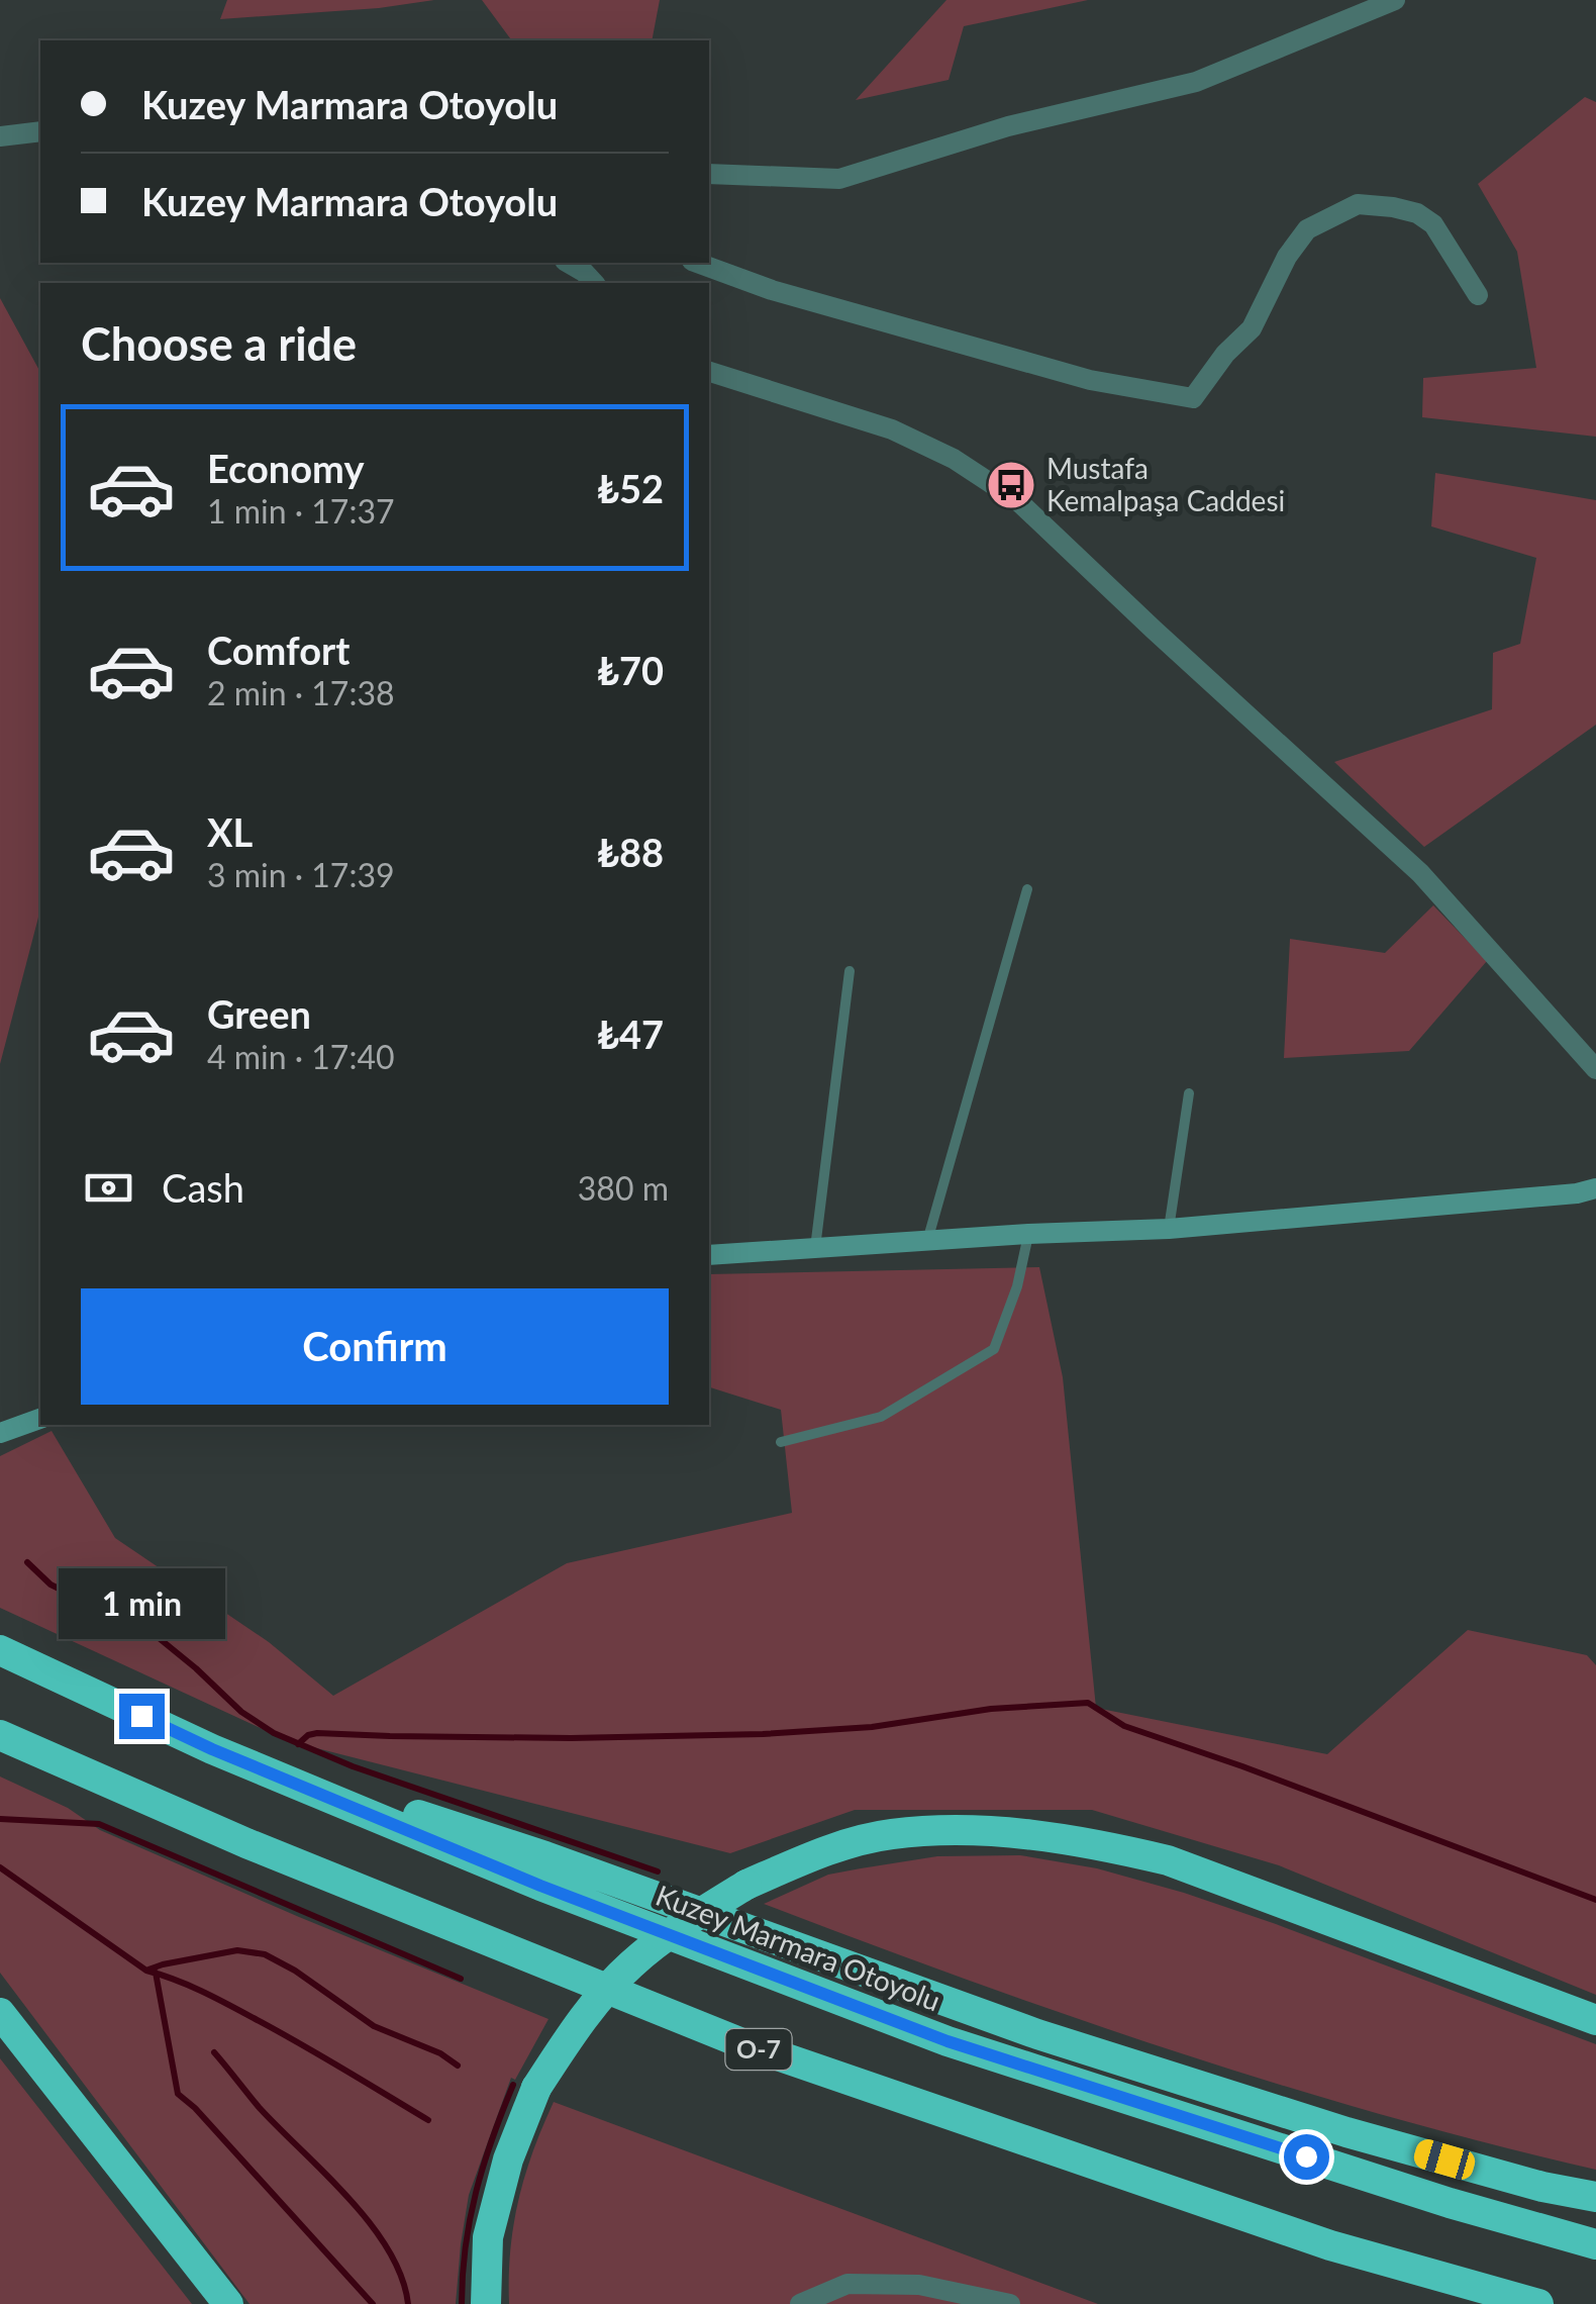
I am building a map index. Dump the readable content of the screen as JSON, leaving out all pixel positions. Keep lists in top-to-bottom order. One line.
{"streets":{"highway":["Kuzey Marmara Otoyolu","O-7"]},"places":{"bus stop":["Mustafa Kemalpaşa Caddesi"]},"page":{"banner":["Kuzey Marmara Otoyolu","Kuzey Marmara Otoyolu"],"heading":"Choose a ride","list":[{"name":"Economy","note":"1 min · 17:37","value":"₺52"},{"name":"Comfort","note":"2 min · 17:38","value":"₺70"},{"name":"XL","note":"3 min · 17:39","value":"₺88"},{"name":"Green","note":"4 min · 17:40","value":"₺47"}],"pay":["Cash","380 m"],"buttons":"Confirm","bubble":"1 min"}}
